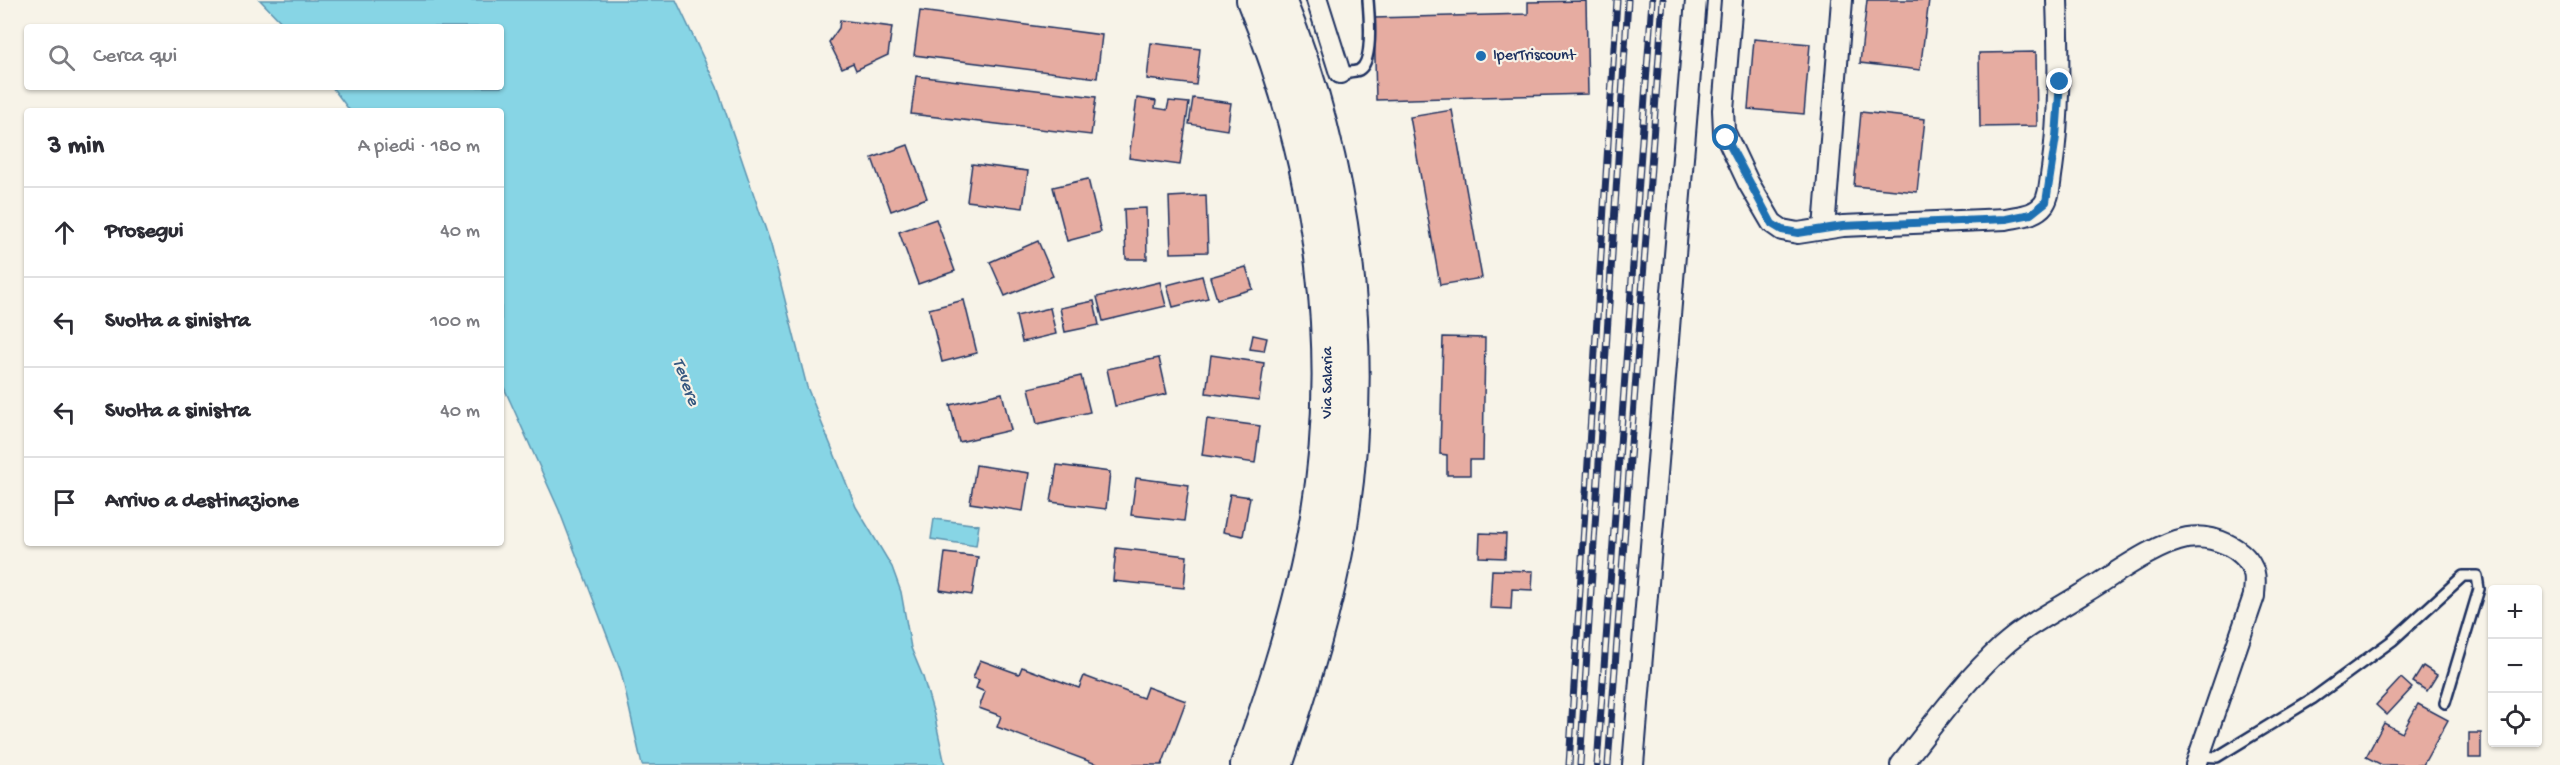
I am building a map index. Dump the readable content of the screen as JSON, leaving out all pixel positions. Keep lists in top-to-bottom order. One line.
{"streets":{"main road":["Via Salaria"]},"water":["Tevere"],"places":["IperTriscount"],"page":{"search":"Cerca qui","heading":["3 min","A piedi · 180 m"],"list":[["Prosegui","40 m"],["Svolta a sinistra","100 m"],["Svolta a sinistra","40 m"],"Arrivo a destinazione"],"map_buttons":["+","−"]}}
